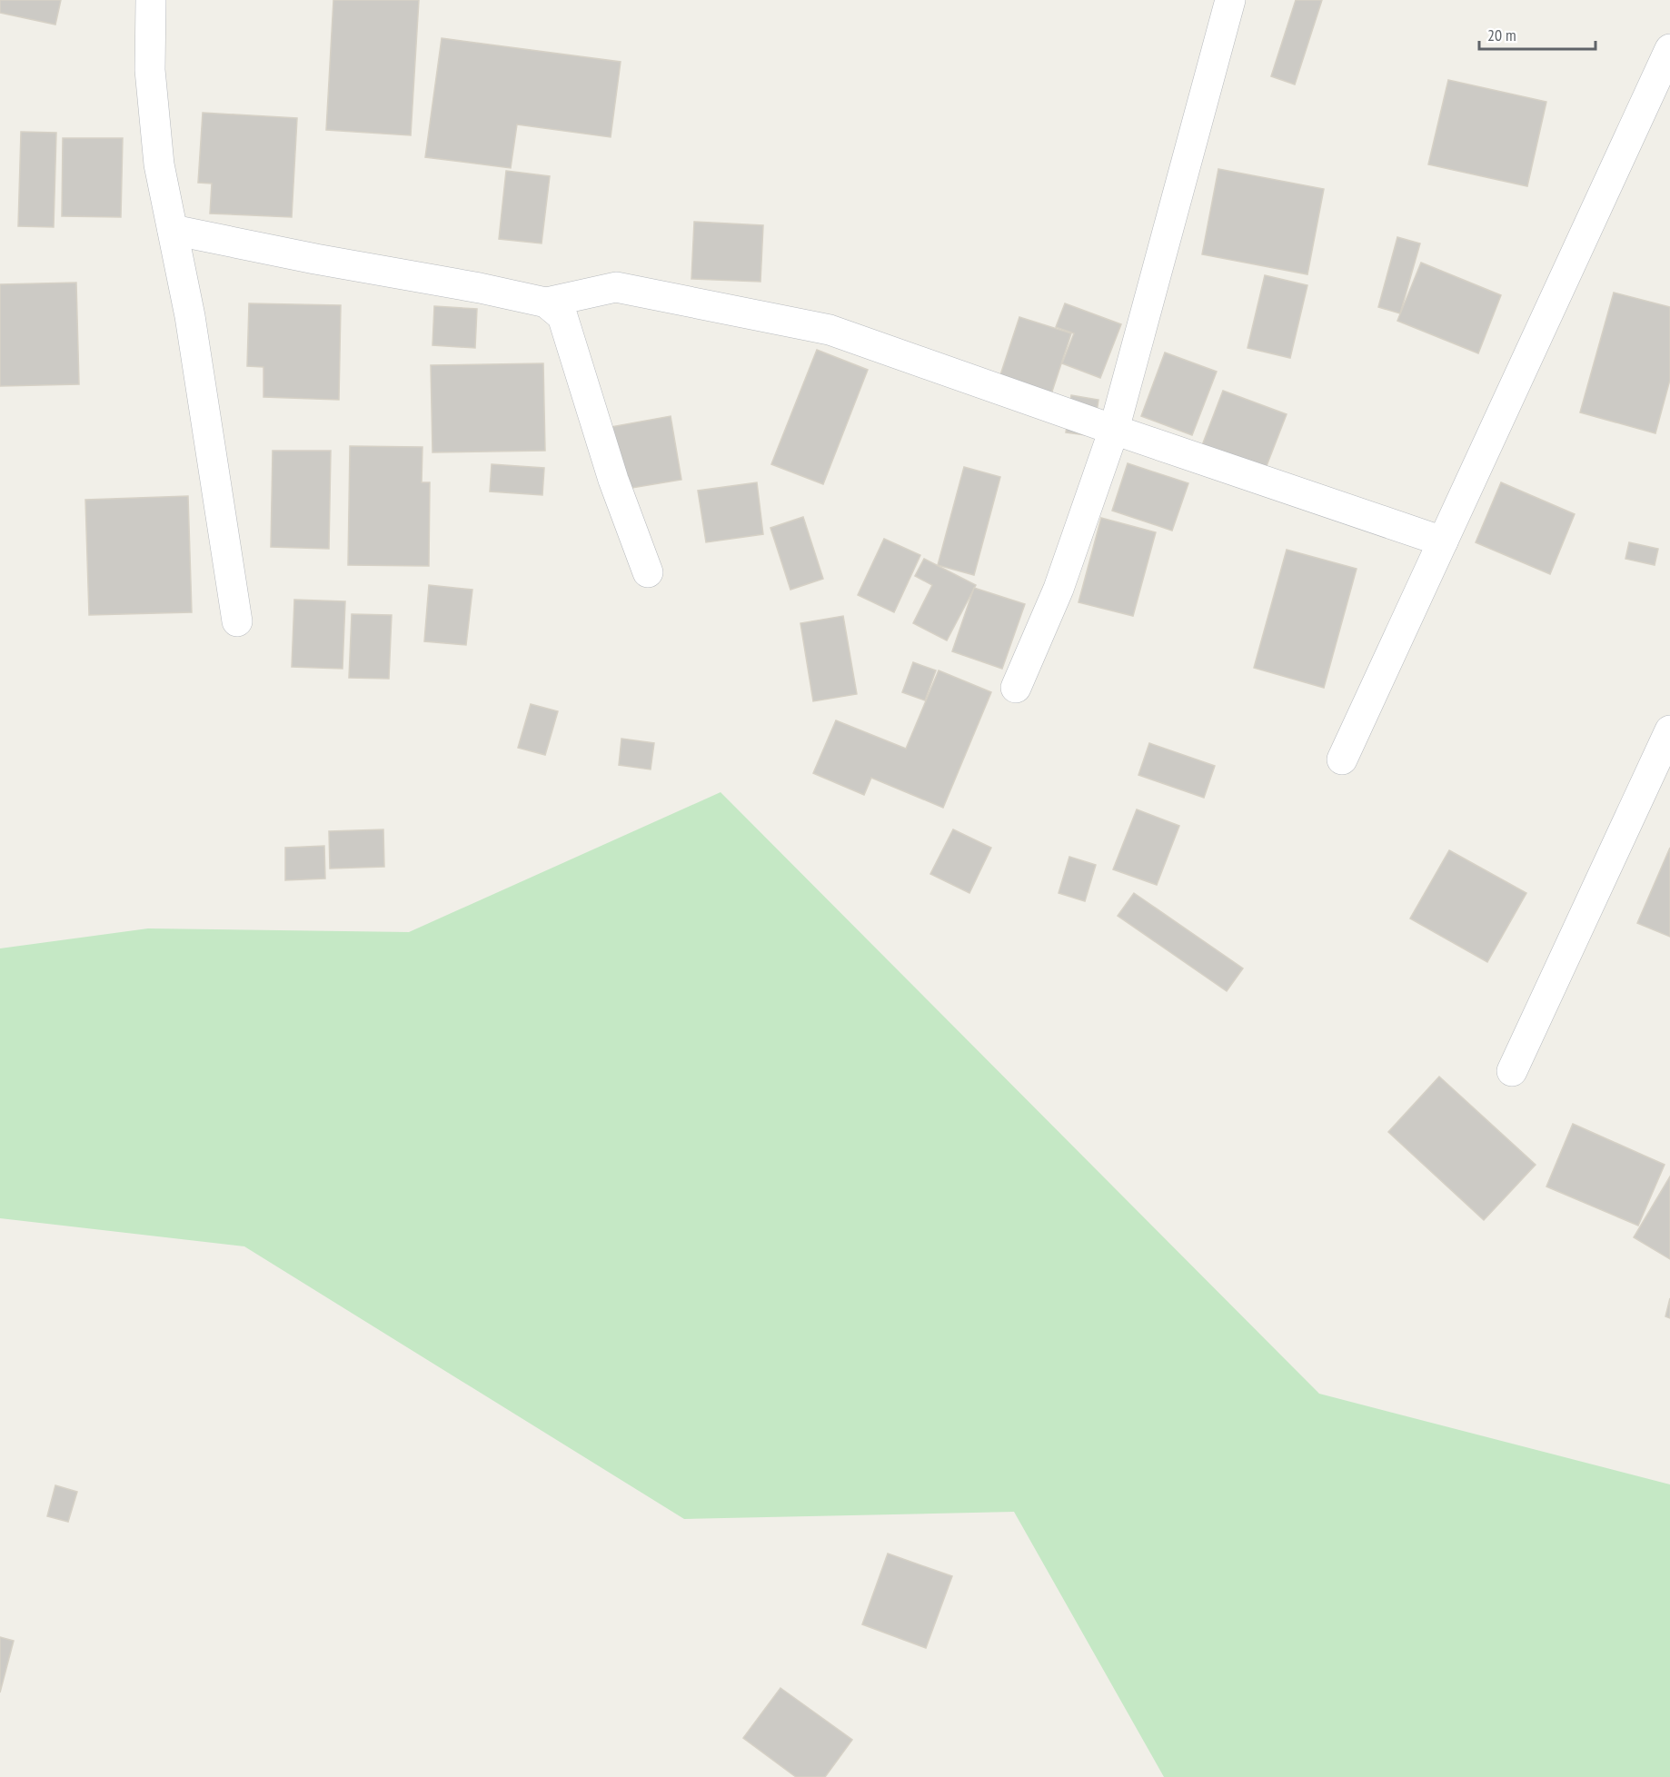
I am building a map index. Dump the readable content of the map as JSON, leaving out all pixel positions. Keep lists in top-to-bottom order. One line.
{"scale_bar":"20 m"}
